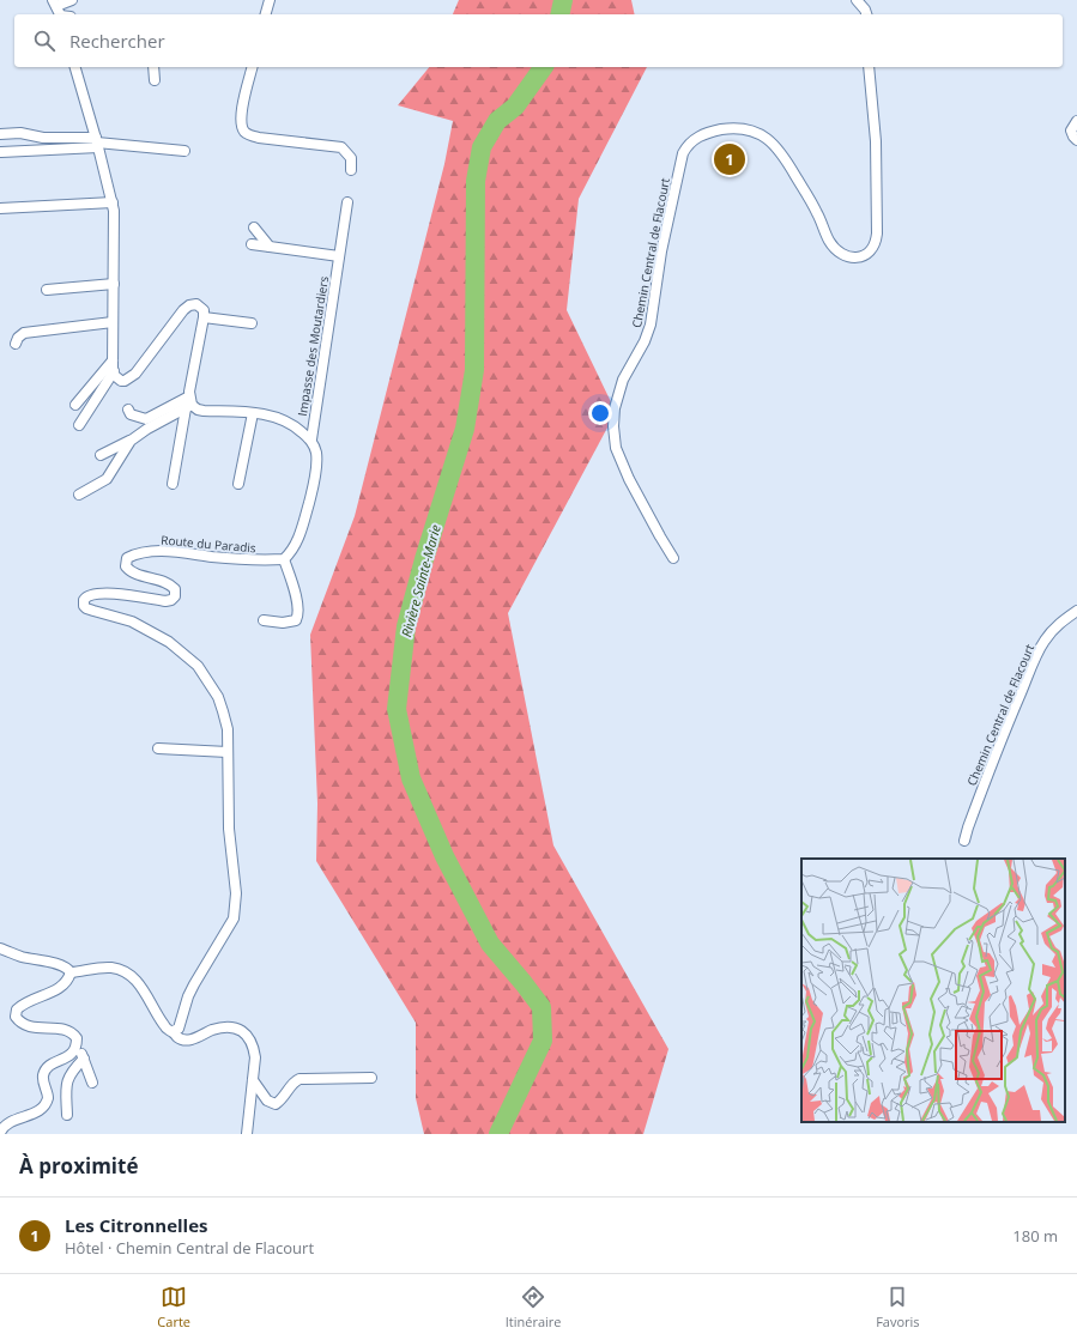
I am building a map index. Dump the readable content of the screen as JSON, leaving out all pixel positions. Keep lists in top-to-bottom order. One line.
{"streets":{"street":["Chemin Central de Flacourt","Impasse des Moutardiers","Route du Paradis"]},"water":["Rivière Sainte-Marie"],"page":{"search":"Rechercher","pins":"1","heading":"À proximité","list":[{"mark":"1","name":"Les Citronnelles","note":"Hôtel · Chemin Central de Flacourt","value":"180 m"}],"nav":["Carte","Itinéraire","Favoris"]}}
